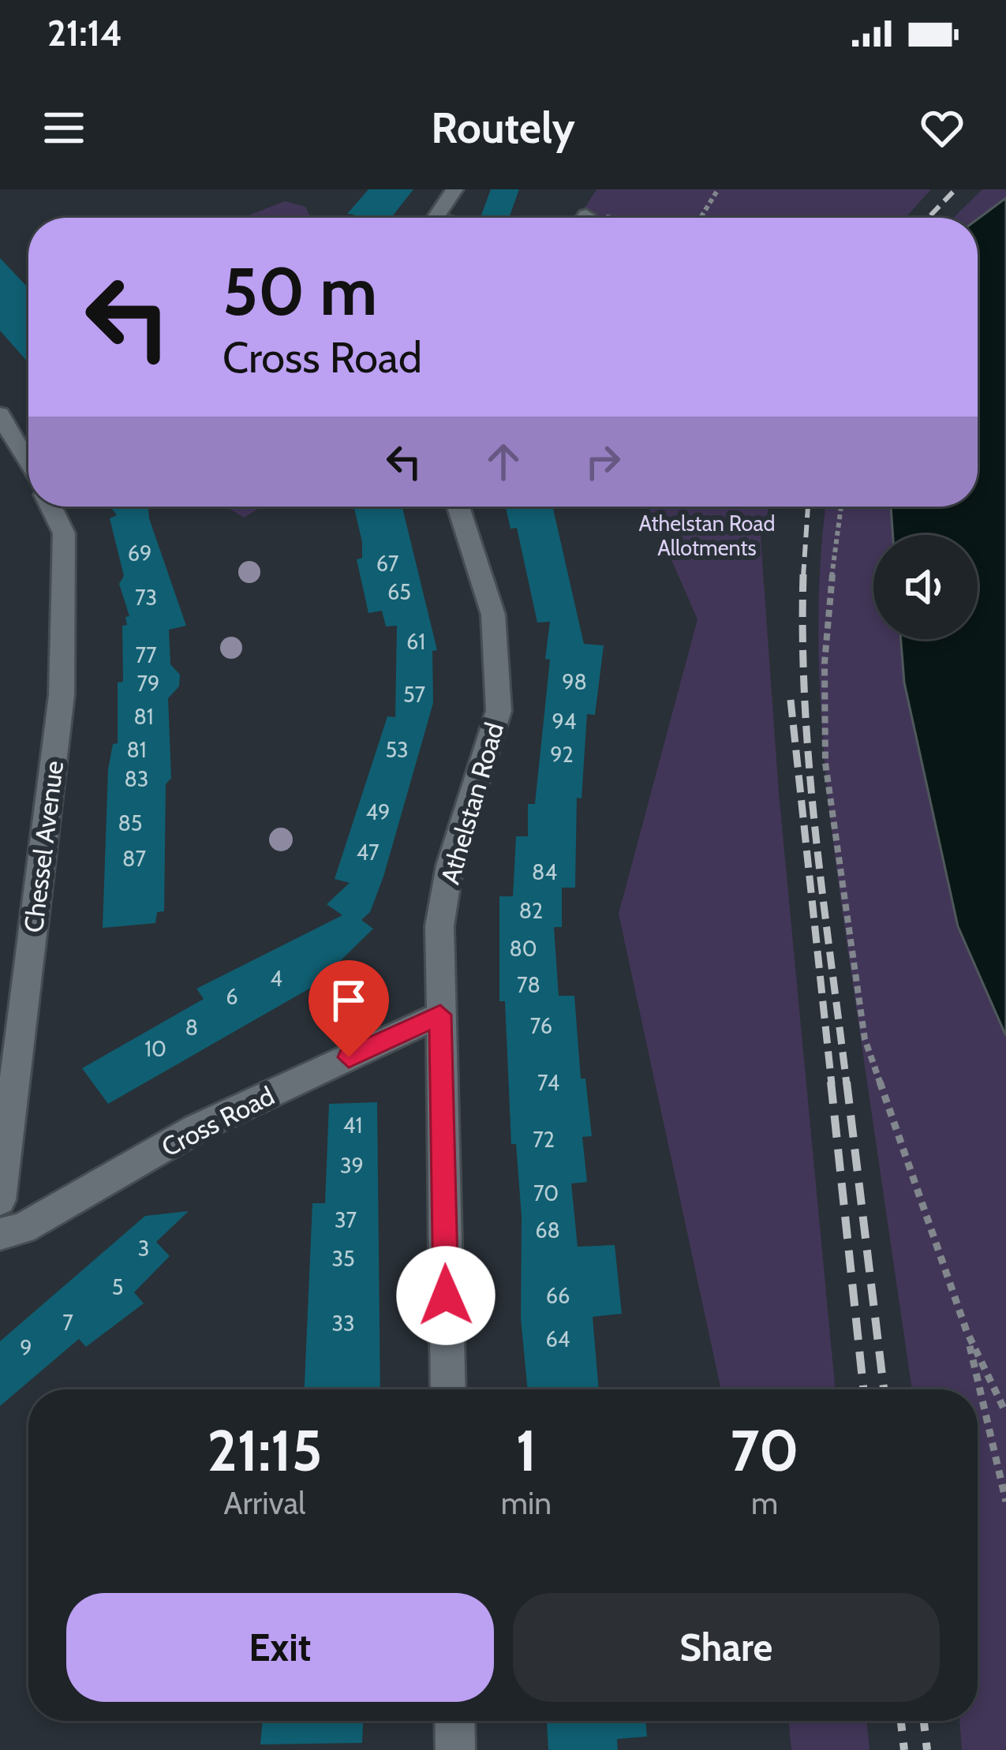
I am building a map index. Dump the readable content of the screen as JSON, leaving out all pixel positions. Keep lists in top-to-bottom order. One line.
{"streets":{"street":["Athelstan Road","Chessel Avenue","Cross Road"]},"crossings":[["Athelstan Road","Cross Road"]],"parks":["Athelstan Road Allotments"],"house_numbers":["69","67","65","73","61","77","98","79","57","81","94","81","53","92","83","49","85","47","87","84","82","80","4","78","6","76","8","10","74","41","72","39","70","37","68","3","35","5","66","7","33","64","9"],"page":{"status":"21:14","header":"Routely","turn":["50 m","Cross Road"],"eta":["21:15","Arrival","1","min","70","m"],"buttons":["Exit","Share"]}}
